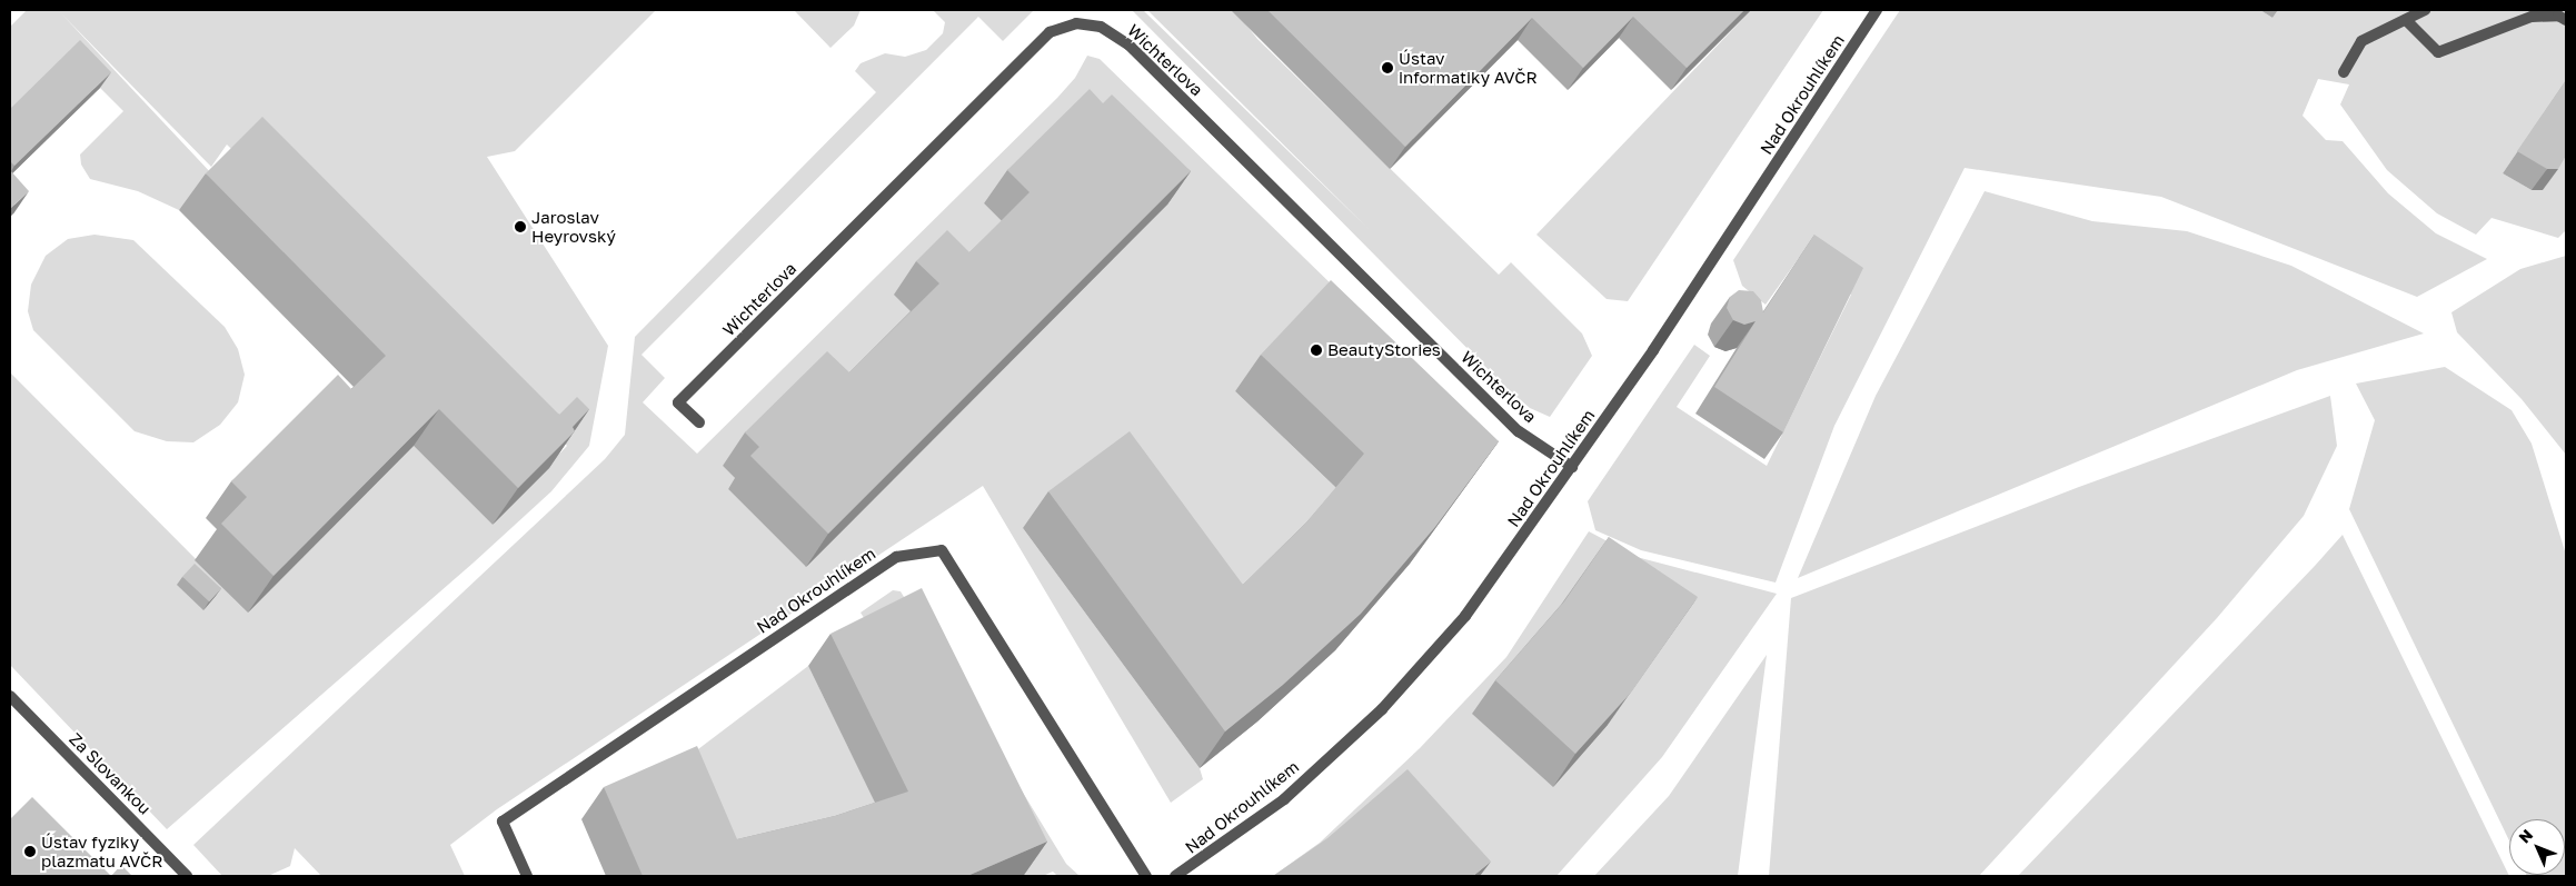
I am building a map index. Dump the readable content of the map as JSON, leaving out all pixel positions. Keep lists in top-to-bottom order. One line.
{"streets":{"street":["Wichterlova","Nad Okrouhlíkem","Za Slovankou"]},"crossings":[["Wichterlova","Nad Okrouhlíkem"]],"places":["Ústav informatiky AVČR","Jaroslav Heyrovský","BeautyStories","Ústav fyziky plazmatu AVČR"],"north":"top left"}
